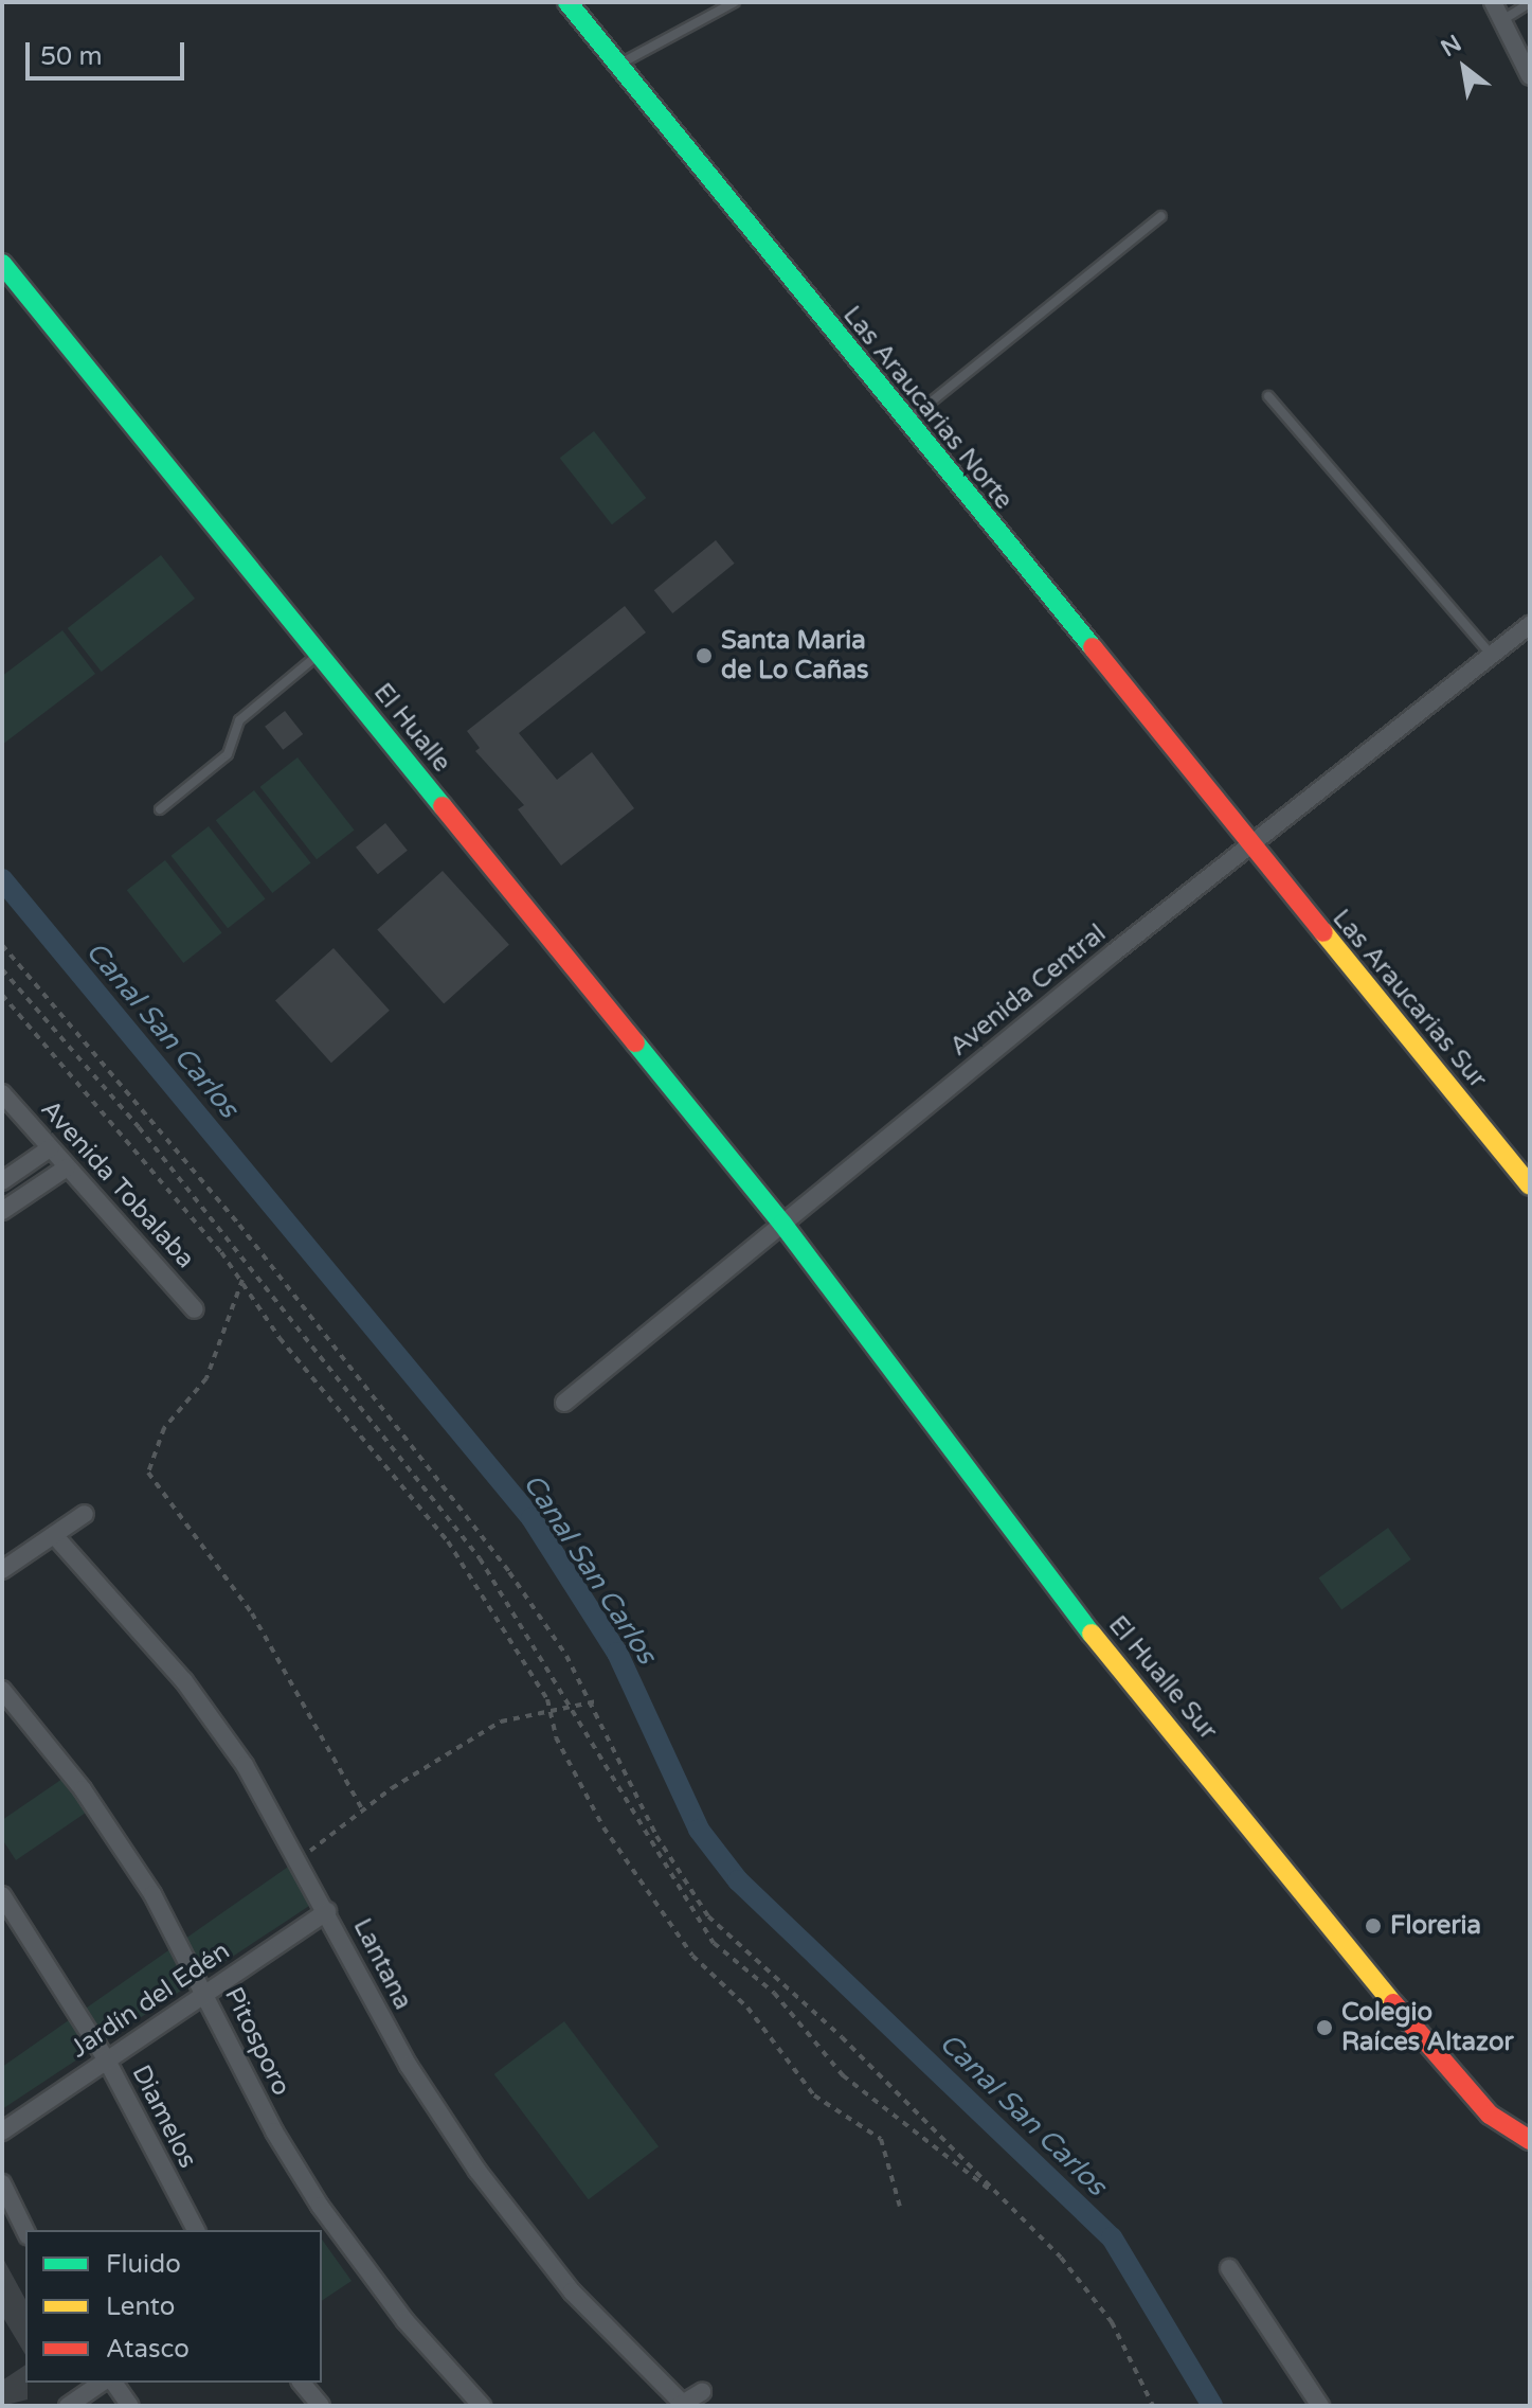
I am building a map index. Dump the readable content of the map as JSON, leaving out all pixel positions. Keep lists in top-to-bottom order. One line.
{"streets":{"street":["Las Araucarias Norte","El Hualle","Avenida Central","Las Araucarias Sur","Avenida Tobalaba","El Hualle Sur","Lantana","Jardín del Edén","Pitosporo","Diamelos"]},"crossings":[["Las Araucarias Norte","Avenida Central"],["Las Araucarias Norte","Las Araucarias Sur"],["El Hualle","Avenida Central"],["El Hualle","El Hualle Sur"],["Avenida Central","Las Araucarias Sur"],["Avenida Central","El Hualle Sur"],["Lantana","Jardín del Edén"],["Jardín del Edén","Pitosporo"],["Jardín del Edén","Diamelos"]],"water":["Canal San Carlos"],"places":["Santa Maria de Lo Cañas","Floreria","Colegio Raíces Altazor"],"legend":["Fluido","Lento","Atasco"],"scale_bar":"50 m","north":"top left"}
